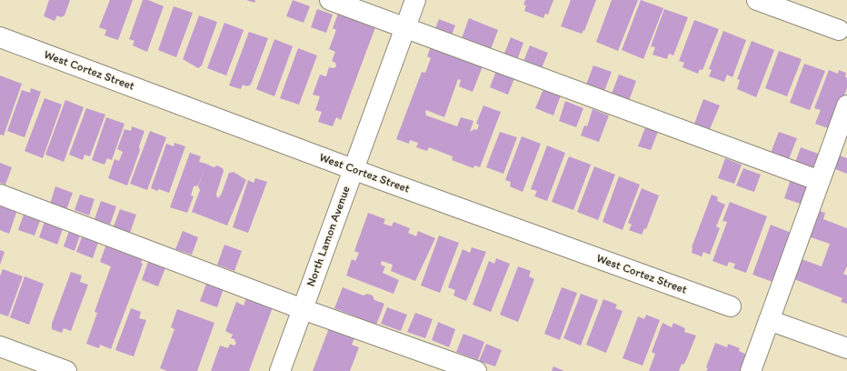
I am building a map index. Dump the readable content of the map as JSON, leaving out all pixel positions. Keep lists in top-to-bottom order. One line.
{"streets":{"street":["West Cortez Street","North Lamon Avenue"]},"crossings":[["West Cortez Street","North Lamon Avenue"]]}
